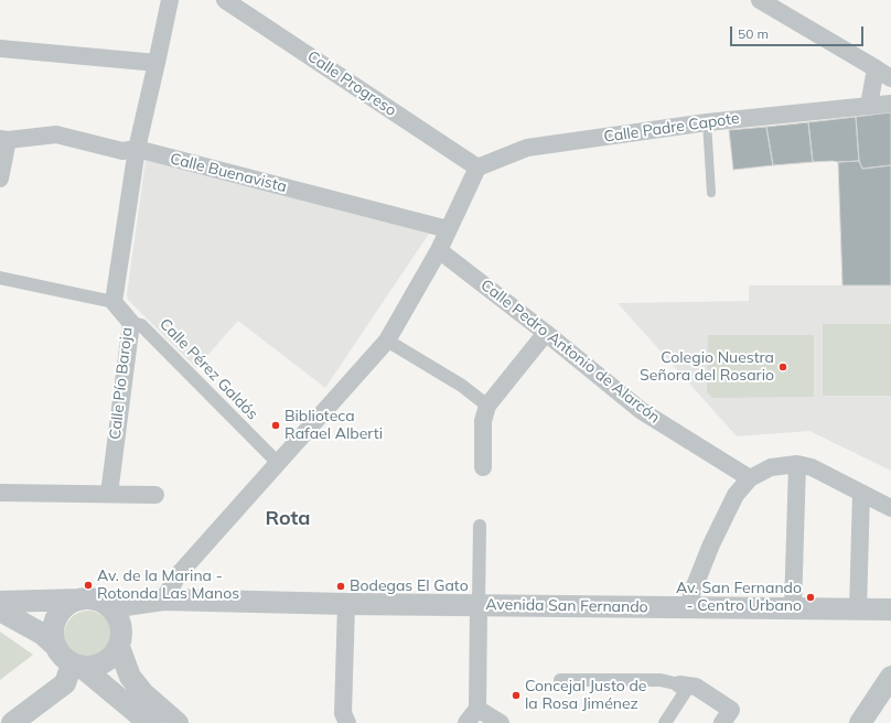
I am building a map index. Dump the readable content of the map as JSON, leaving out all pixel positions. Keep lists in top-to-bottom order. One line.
{"streets":{"street":["Calle Progreso","Calle Padre Capote","Calle Buenavista","Calle Pedro Antonio de Alarcón","Calle Pérez Galdós","Calle Pío Baroja","Avenida San Fernando"]},"crossings":[["Calle Progreso","Calle Padre Capote"],["Calle Pérez Galdós","Calle Pío Baroja"]],"districts":["Rota"],"places":["Colegio Nuestra Señora del Rosario","Biblioteca Rafael Alberti","Av. de la Marina - Rotonda Las Manos","Bodegas El Gato","Av. San Fernando - Centro Urbano","Concejal Justo de la Rosa Jiménez"],"scale_bar":"50 m"}
